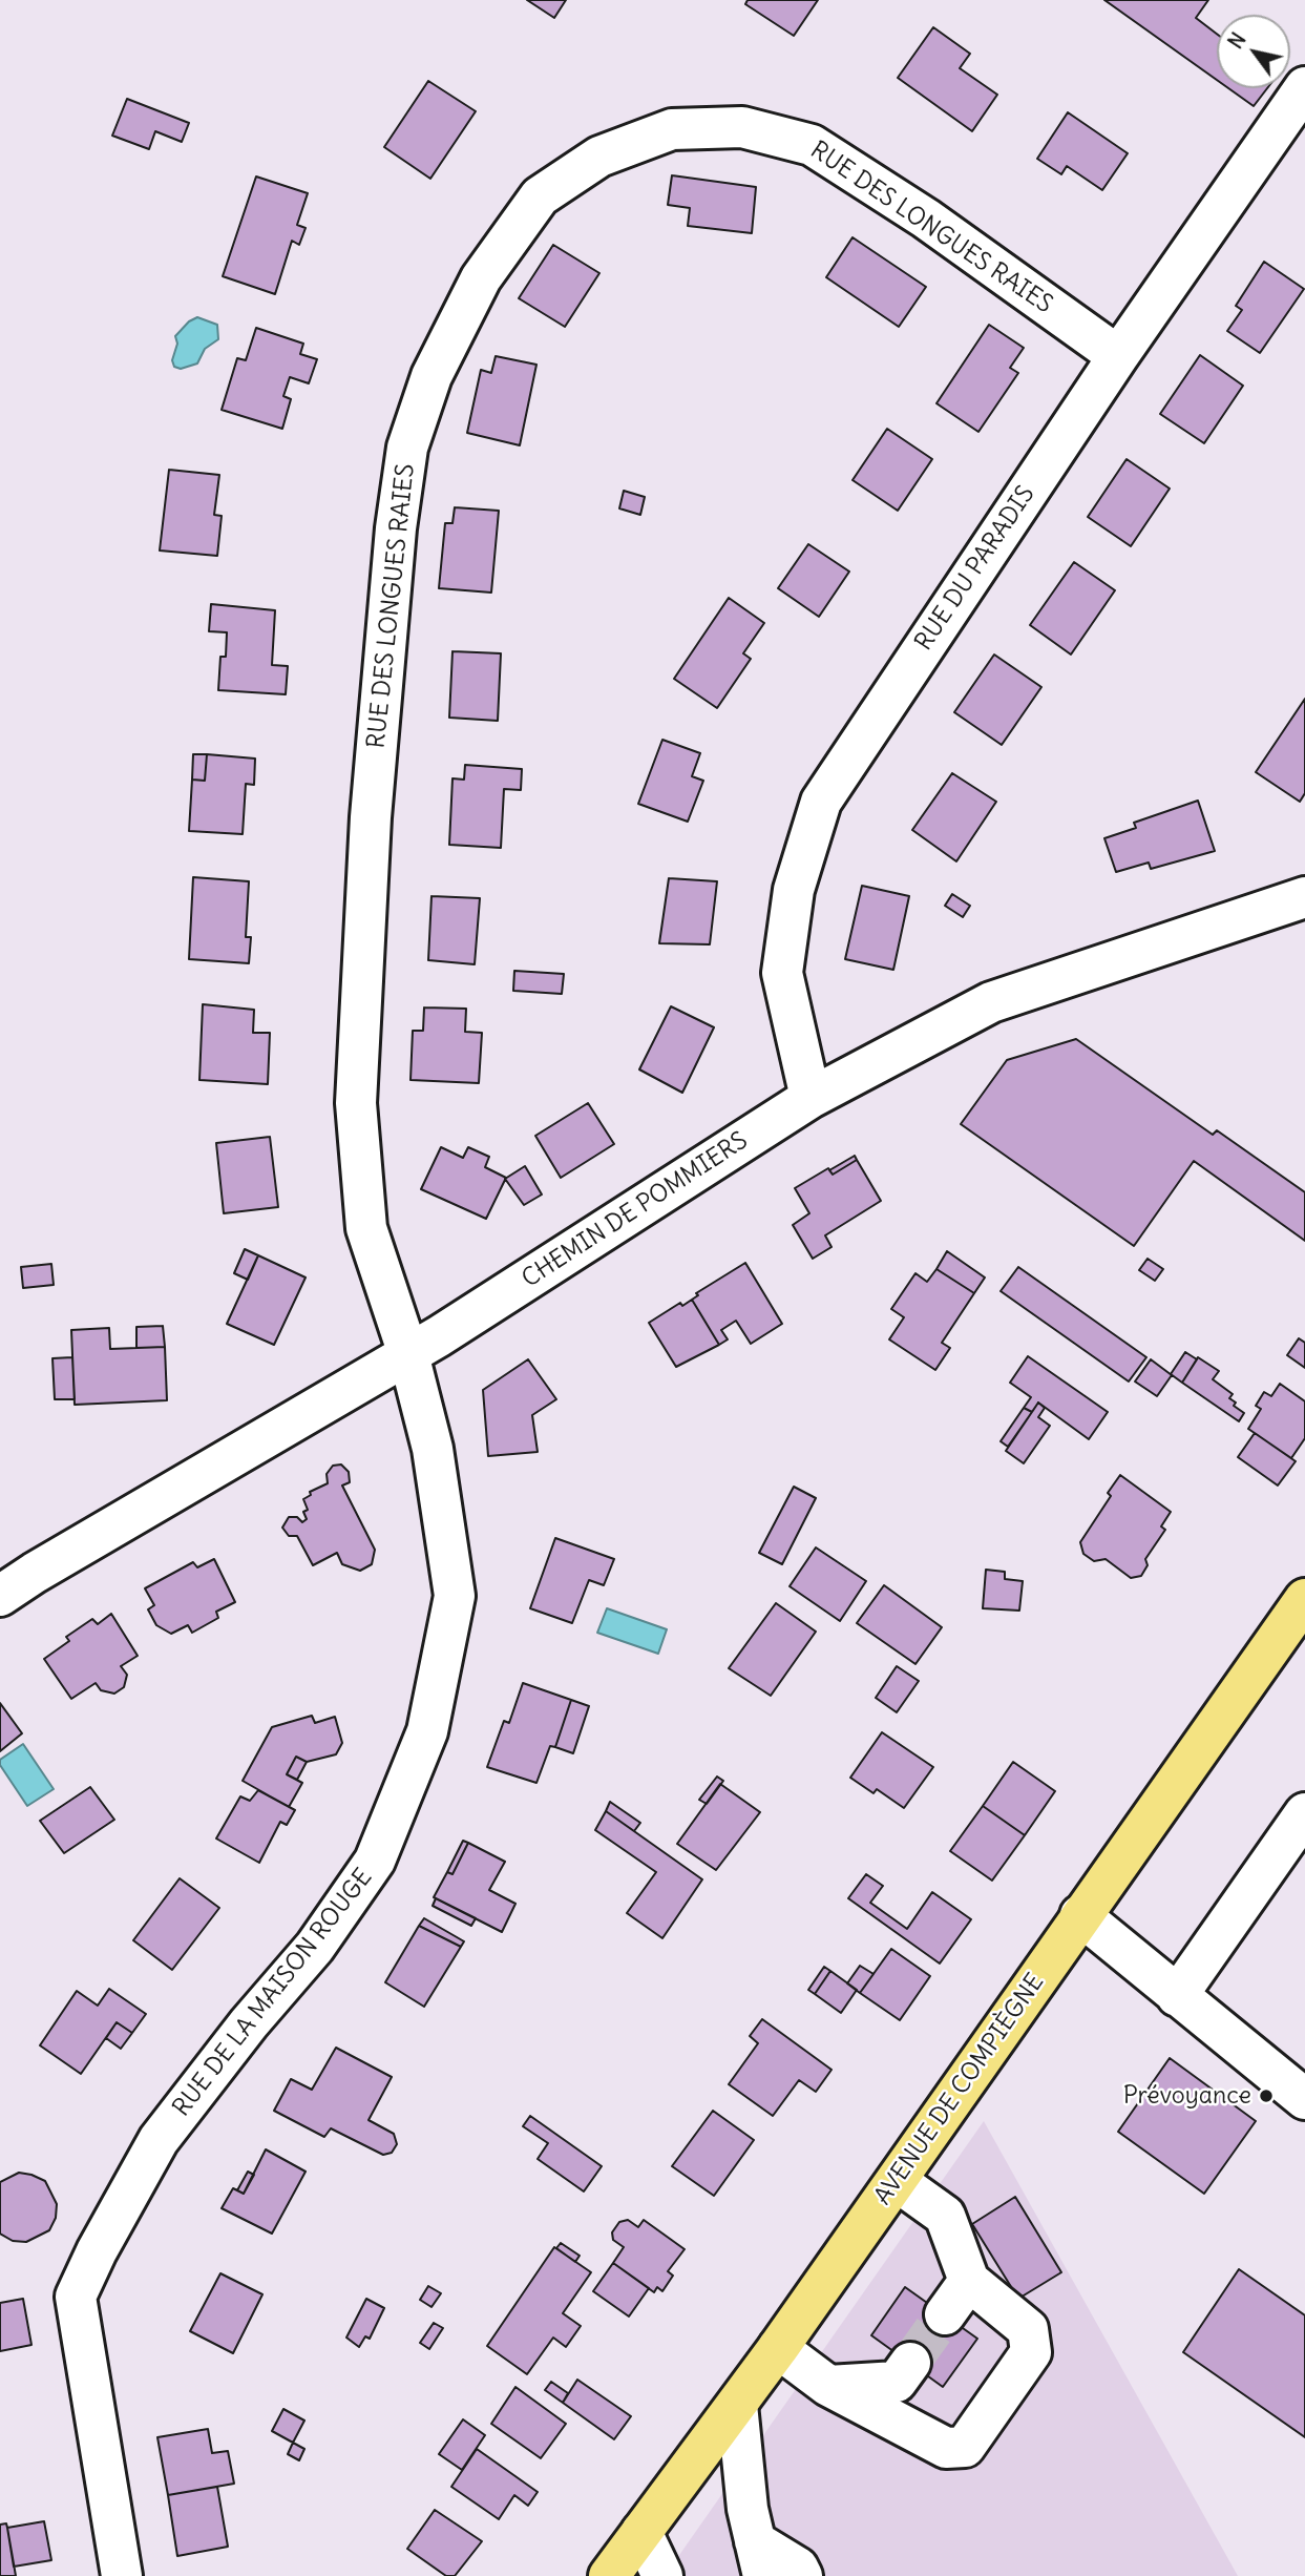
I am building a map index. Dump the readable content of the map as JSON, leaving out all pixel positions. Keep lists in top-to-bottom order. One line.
{"streets":{"main road":["AVENUE DE COMPIÈGNE"],"street":["RUE DES LONGUES RAIES","RUE DU PARADIS","CHEMIN DE POMMIERS","RUE DE LA MAISON ROUGE"]},"crossings":[["RUE DES LONGUES RAIES","RUE DU PARADIS"],["RUE DES LONGUES RAIES","CHEMIN DE POMMIERS"],["RUE DES LONGUES RAIES","RUE DE LA MAISON ROUGE"],["RUE DU PARADIS","CHEMIN DE POMMIERS"],["CHEMIN DE POMMIERS","RUE DE LA MAISON ROUGE"]],"places":["Prévoyance"],"north":"top left"}
